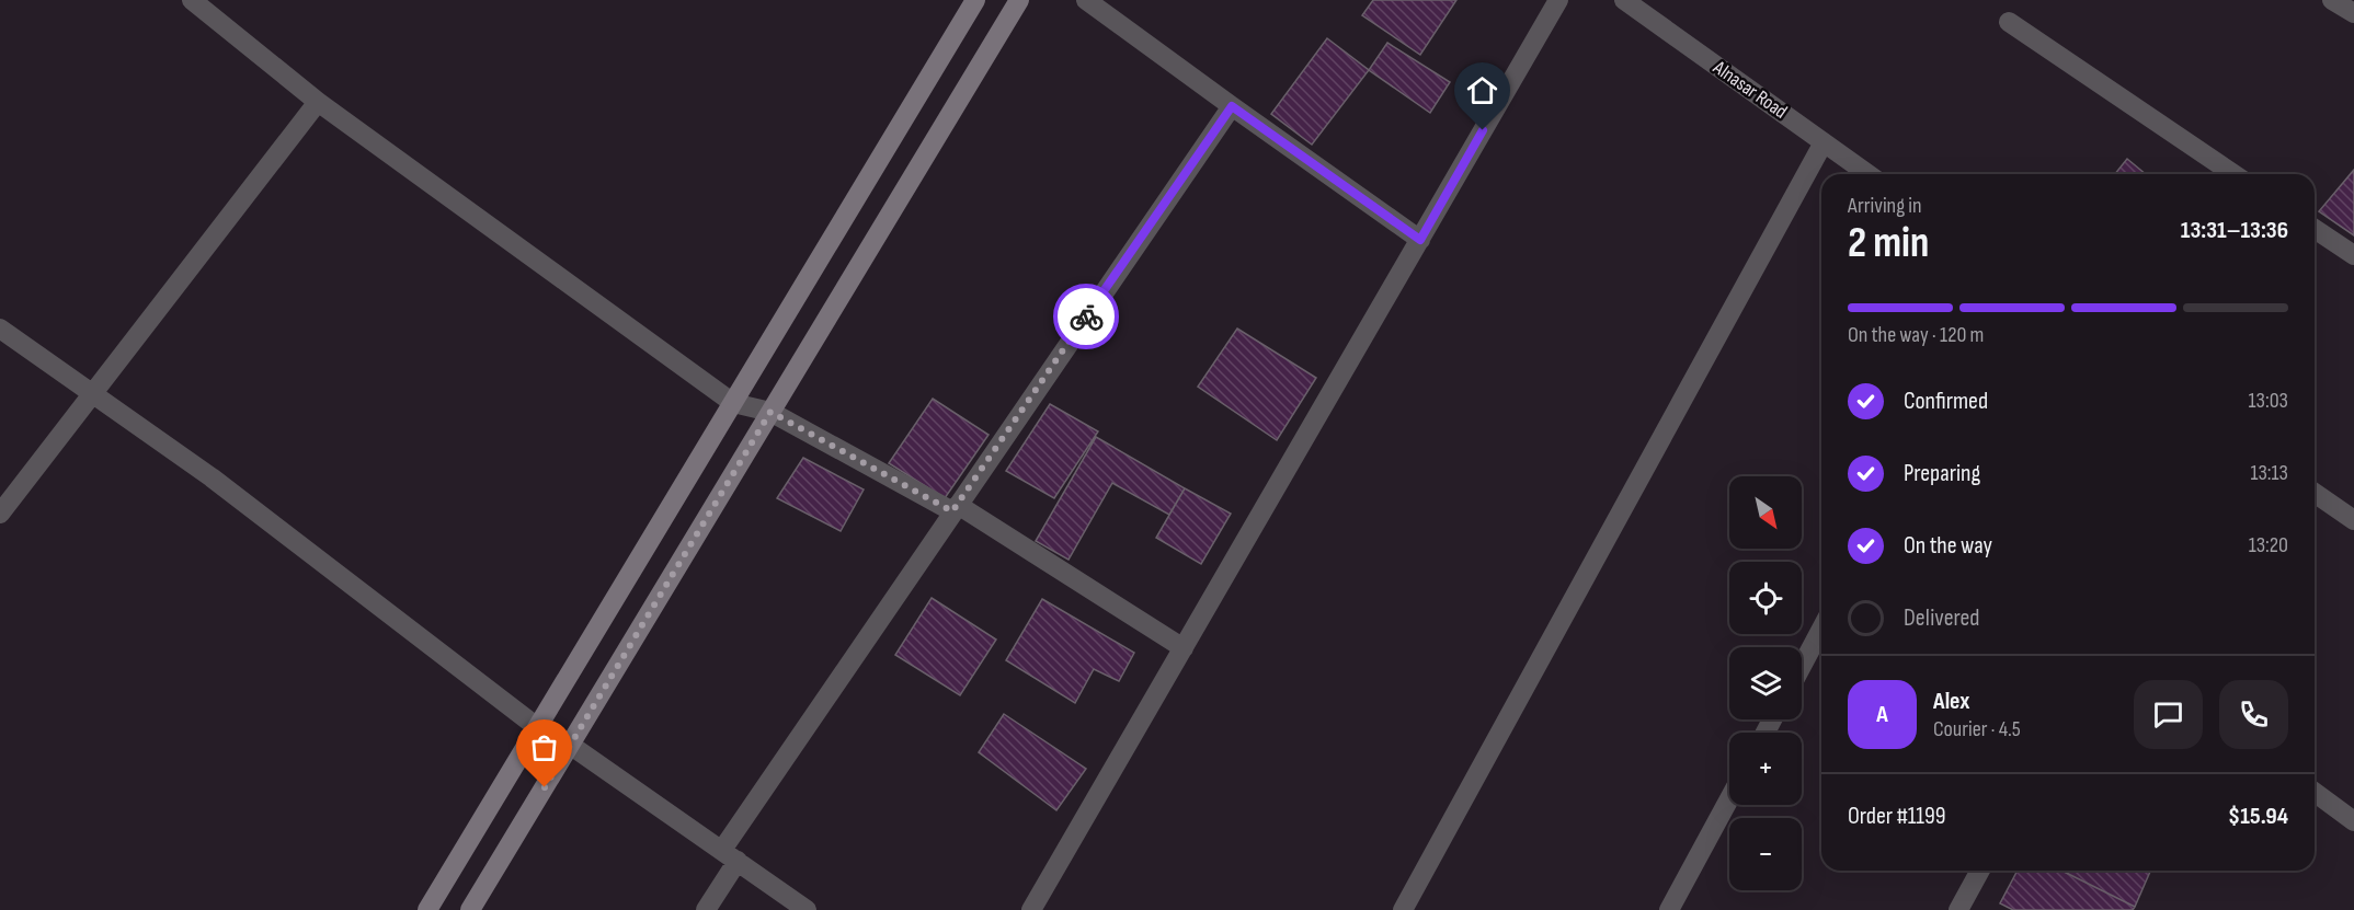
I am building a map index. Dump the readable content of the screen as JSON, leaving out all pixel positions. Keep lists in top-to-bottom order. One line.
{"streets":{"street":["Alnasar Road"]},"north":"bottom right","page":{"heading":["2 min","Arriving in","13:31–13:36"],"panel":["Alex","Courier · 4.5","Order #1199","$15.94"],"bar":"On the way · 120 m","list":[["Confirmed","13:03"],["Preparing","13:13"],["On the way","13:20"],"Delivered"],"map_buttons":["+","−"],"round":"A"}}
